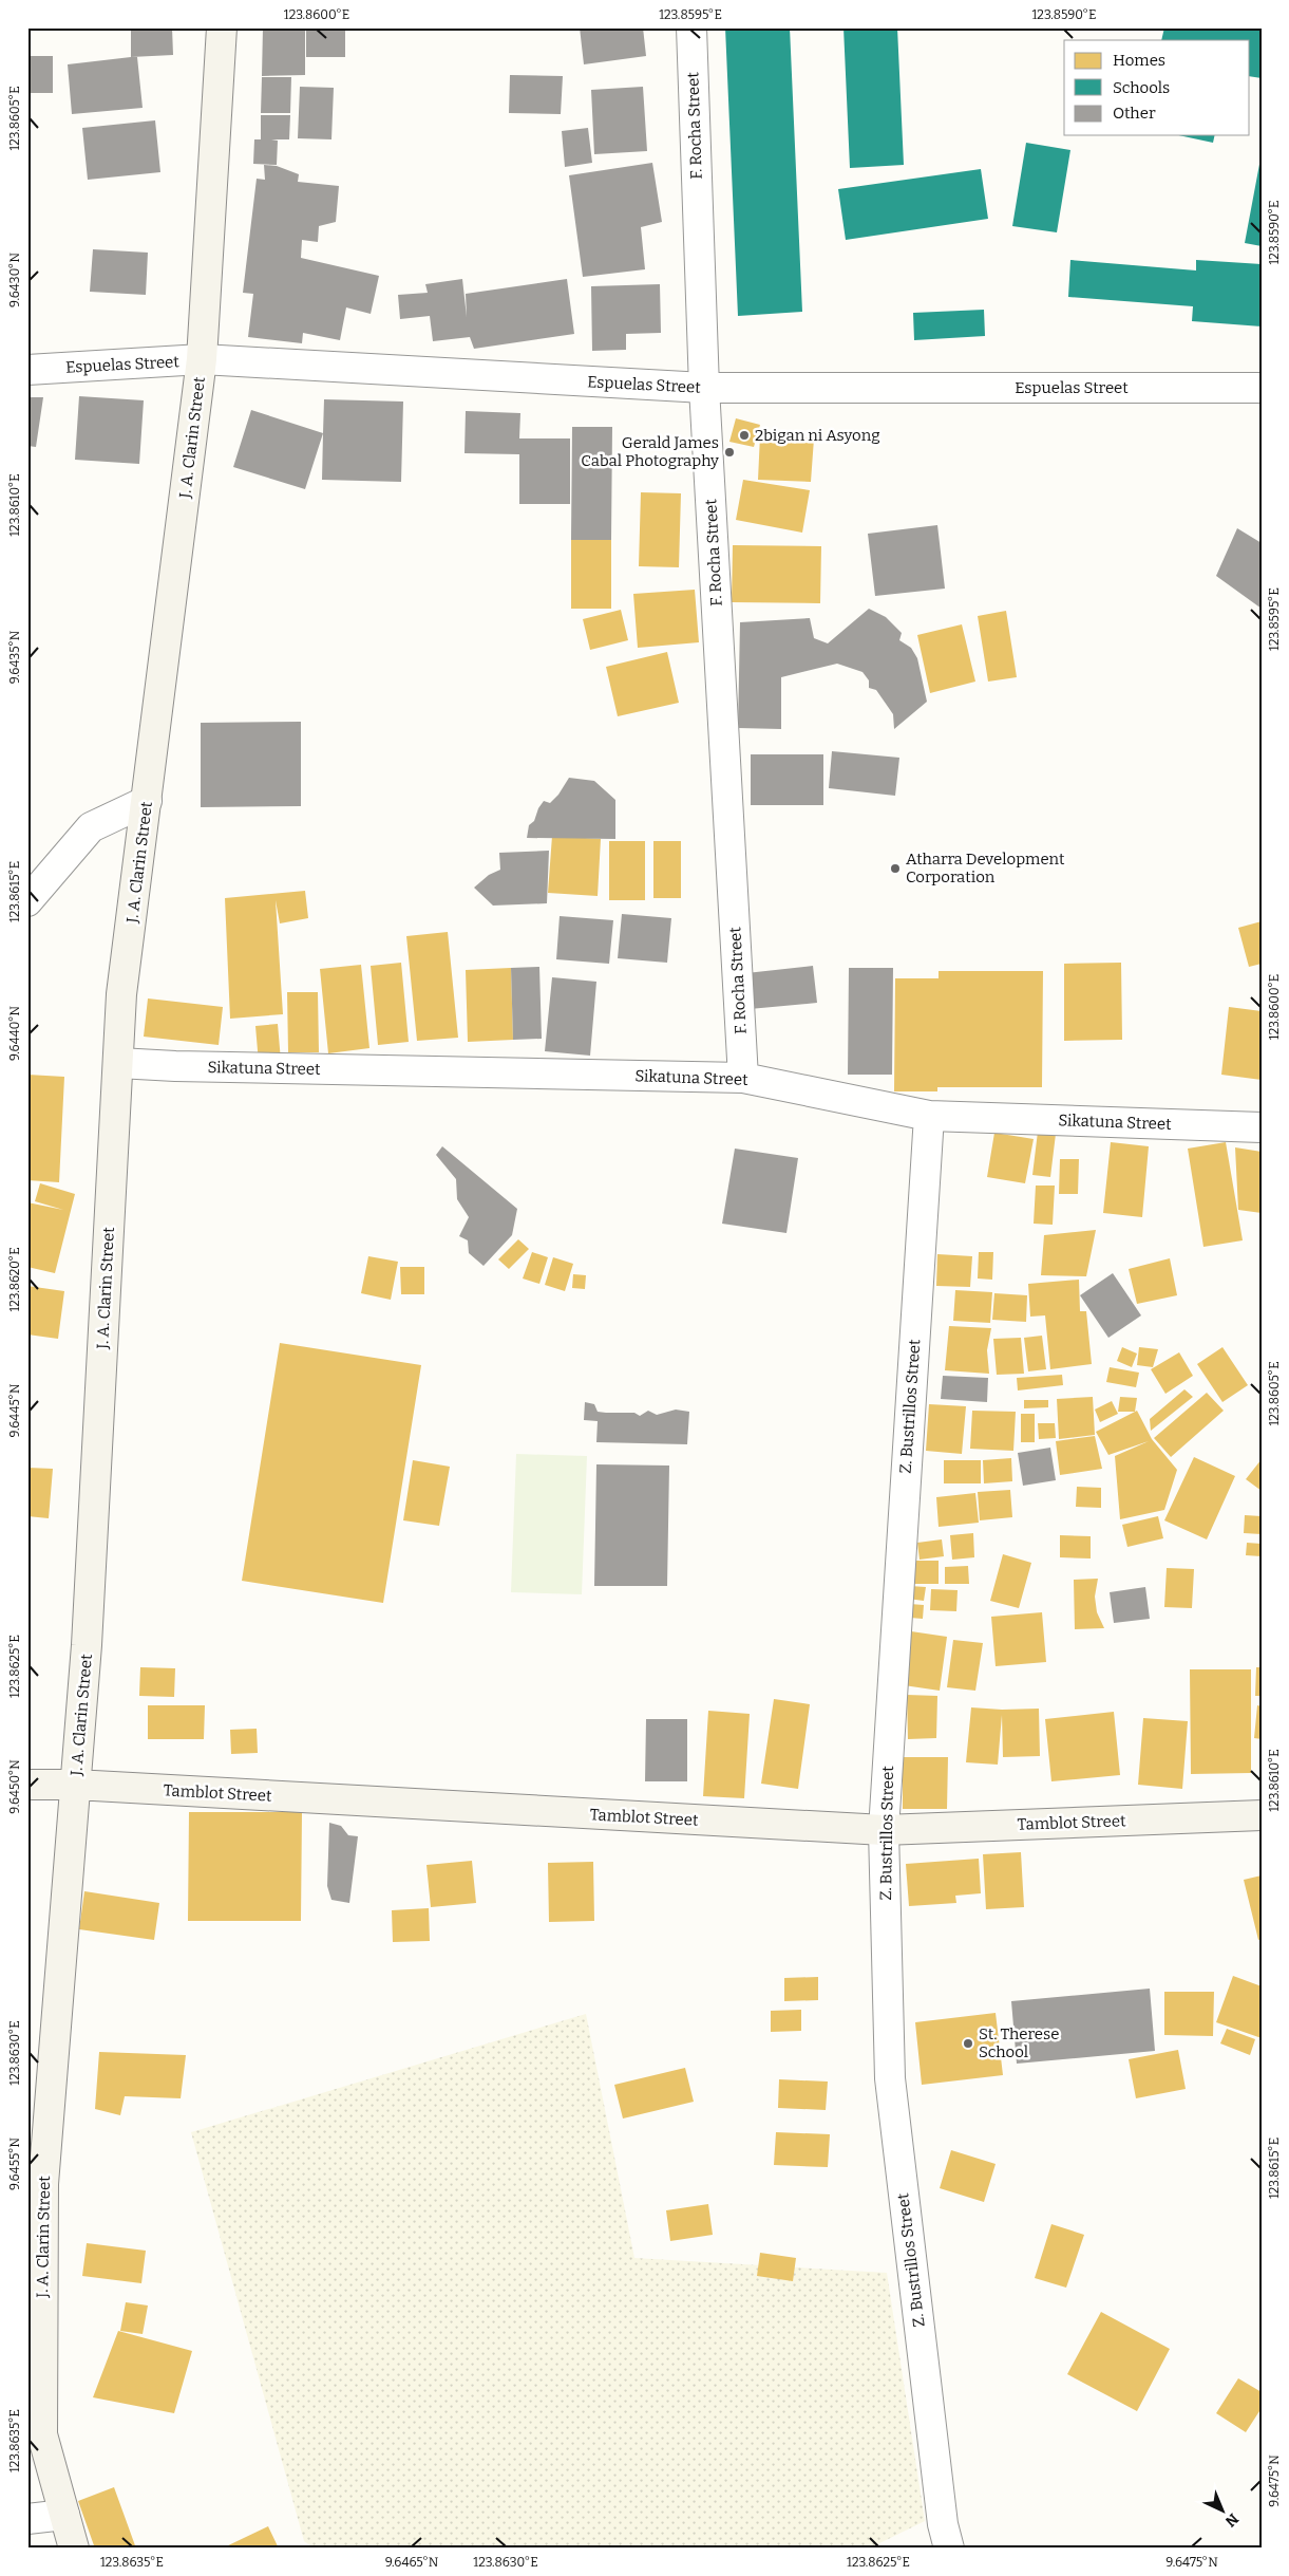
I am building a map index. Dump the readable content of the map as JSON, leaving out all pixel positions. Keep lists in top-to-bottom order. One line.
{"streets":{"main road":["J. A. Clarin Street","Tamblot Street"],"street":["F. Rocha Street","Espuelas Street","Sikatuna Street","Z. Bustrillos Street"]},"crossings":[["F. Rocha Street","Espuelas Street"],["F. Rocha Street","Sikatuna Street"],["Espuelas Street","J. A. Clarin Street"],["J. A. Clarin Street","Sikatuna Street"],["J. A. Clarin Street","Tamblot Street"],["Sikatuna Street","Z. Bustrillos Street"],["Z. Bustrillos Street","Tamblot Street"]],"places":["2bigan ni Asyong","Gerald James Cabal Photography","Atharra Development Corporation","St. Therese School"],"legend":["Homes","Schools","Other"],"north":"bottom right","coordinates":["123.8600°E","123.8595°E","123.8590°E","123.8605°E","9.6430°N","123.8610°E","9.6435°N","123.8615°E","9.6440°N","123.8620°E","9.6445°N","123.8625°E","9.6450°N","123.8630°E","9.6455°N","123.8635°E","9.6475°N","9.6465°N"]}
